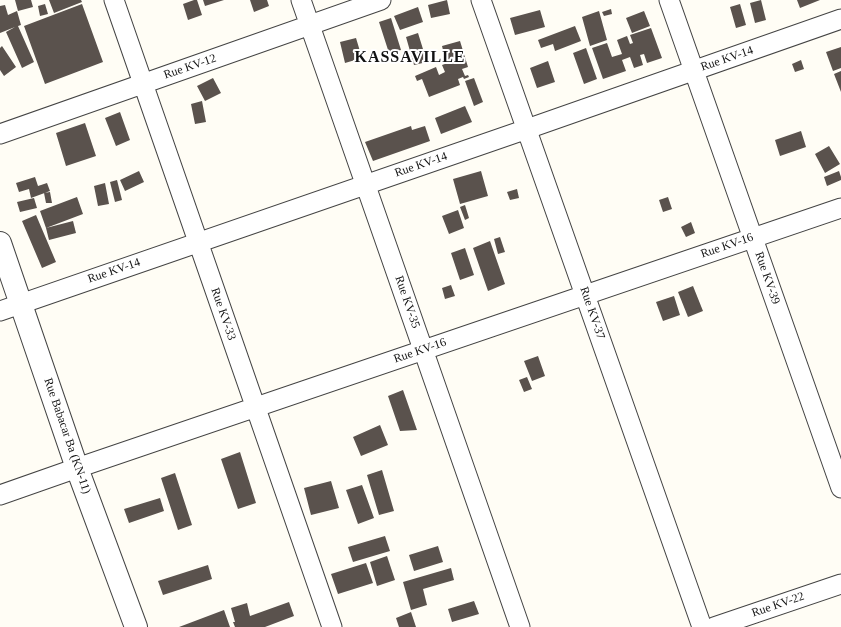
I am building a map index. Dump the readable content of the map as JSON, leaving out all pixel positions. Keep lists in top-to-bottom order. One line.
{"streets":{"street":["Rue KV-14","Rue KV-12","Rue KV-16","Rue KV-39","Rue KV-35","Rue KV-37","Rue KV-33","Rue Babacar Ba (KN-11)","Rue KV-22"]},"crossings":[["Rue KV-14","Rue KV-39"],["Rue KV-14","Rue KV-35"],["Rue KV-14","Rue KV-37"],["Rue KV-14","Rue KV-33"],["Rue KV-14","Rue Babacar Ba (KN-11)"],["Rue KV-12","Rue KV-35"],["Rue KV-12","Rue KV-33"],["Rue KV-16","Rue KV-39"],["Rue KV-16","Rue KV-35"],["Rue KV-16","Rue KV-37"],["Rue KV-16","Rue KV-33"],["Rue KV-16","Rue Babacar Ba (KN-11)"]],"districts":["KASSAVILLE"]}
